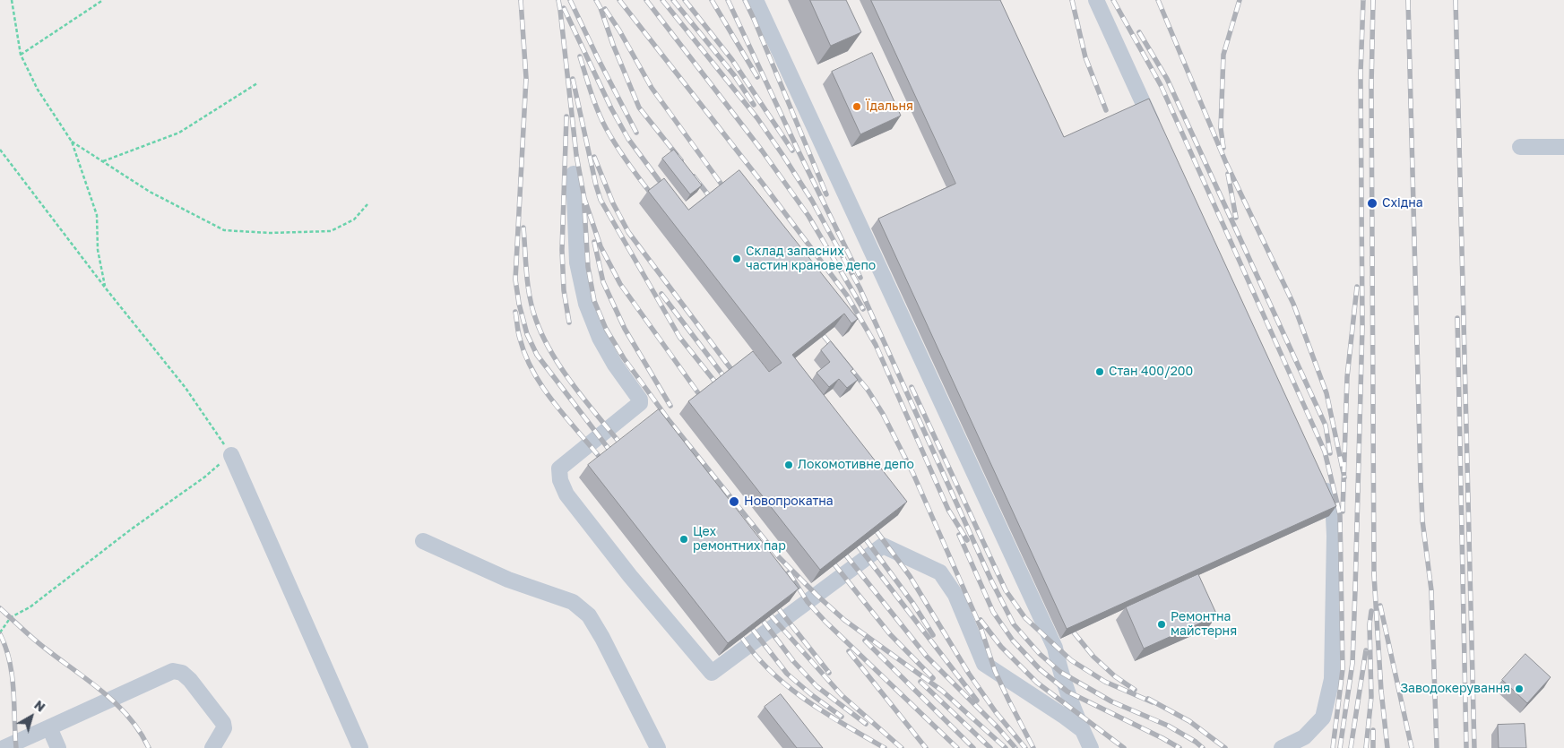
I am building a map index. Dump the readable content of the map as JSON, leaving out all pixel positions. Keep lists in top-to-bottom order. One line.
{"places":["Їдальня","Східна","Склад запасних частин кранове депо","Стан 400/200","Локомотивне депо","Новопрокатна","Цех ремонтних пар","Ремонтна майстерня","Заводокерування"],"north":"top right"}
